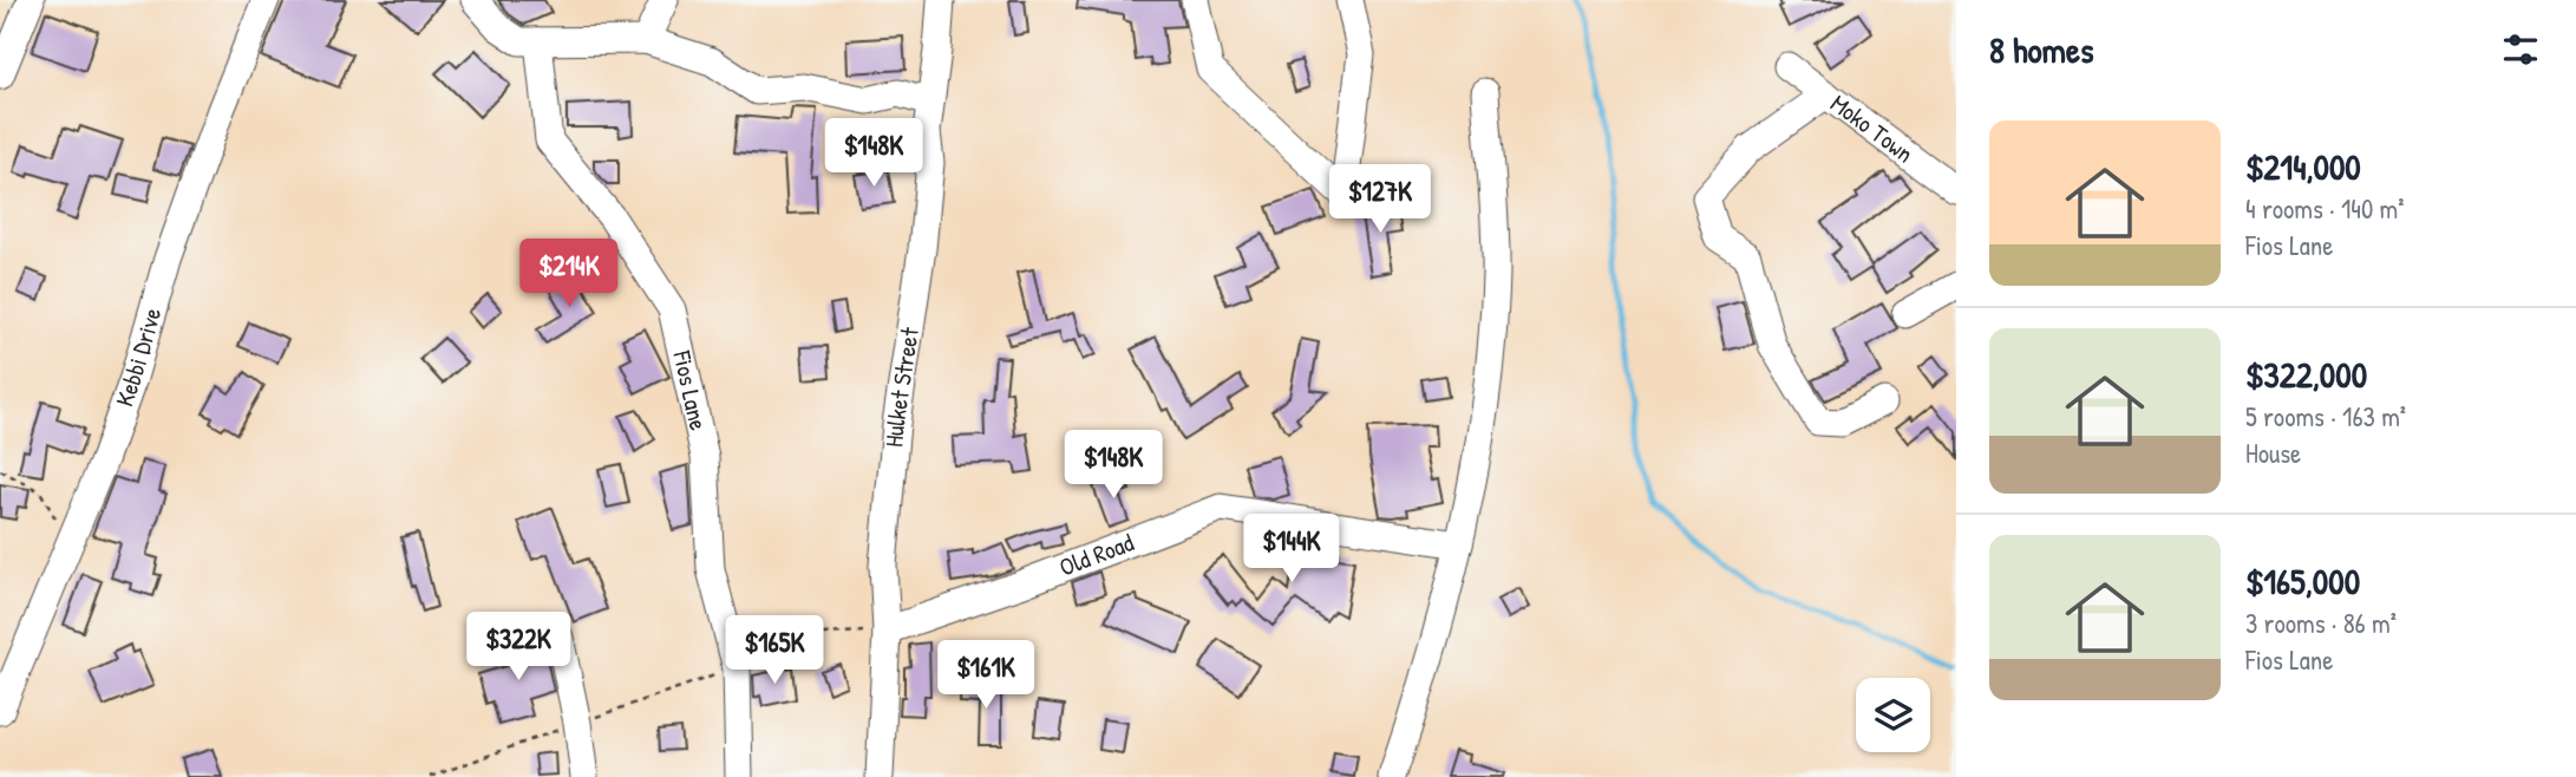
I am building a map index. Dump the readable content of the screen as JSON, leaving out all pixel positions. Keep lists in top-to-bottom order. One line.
{"streets":{"street":["Moko Town","Kebbi Drive","Hulket Street","Fios Lane","Old Road"]},"crossings":[["Hulket Street","Old Road"]],"page":{"heading":"8 homes","list":[{"name":"$214,000","note":"4 rooms · 140 m² · Fios Lane"},{"name":"$322,000","note":"5 rooms · 163 m² · House"},{"name":"$165,000","note":"3 rooms · 86 m² · Fios Lane"}],"price":["$148K","$127K","$214K","$148K","$144K","$322K","$165K","$161K"]}}
